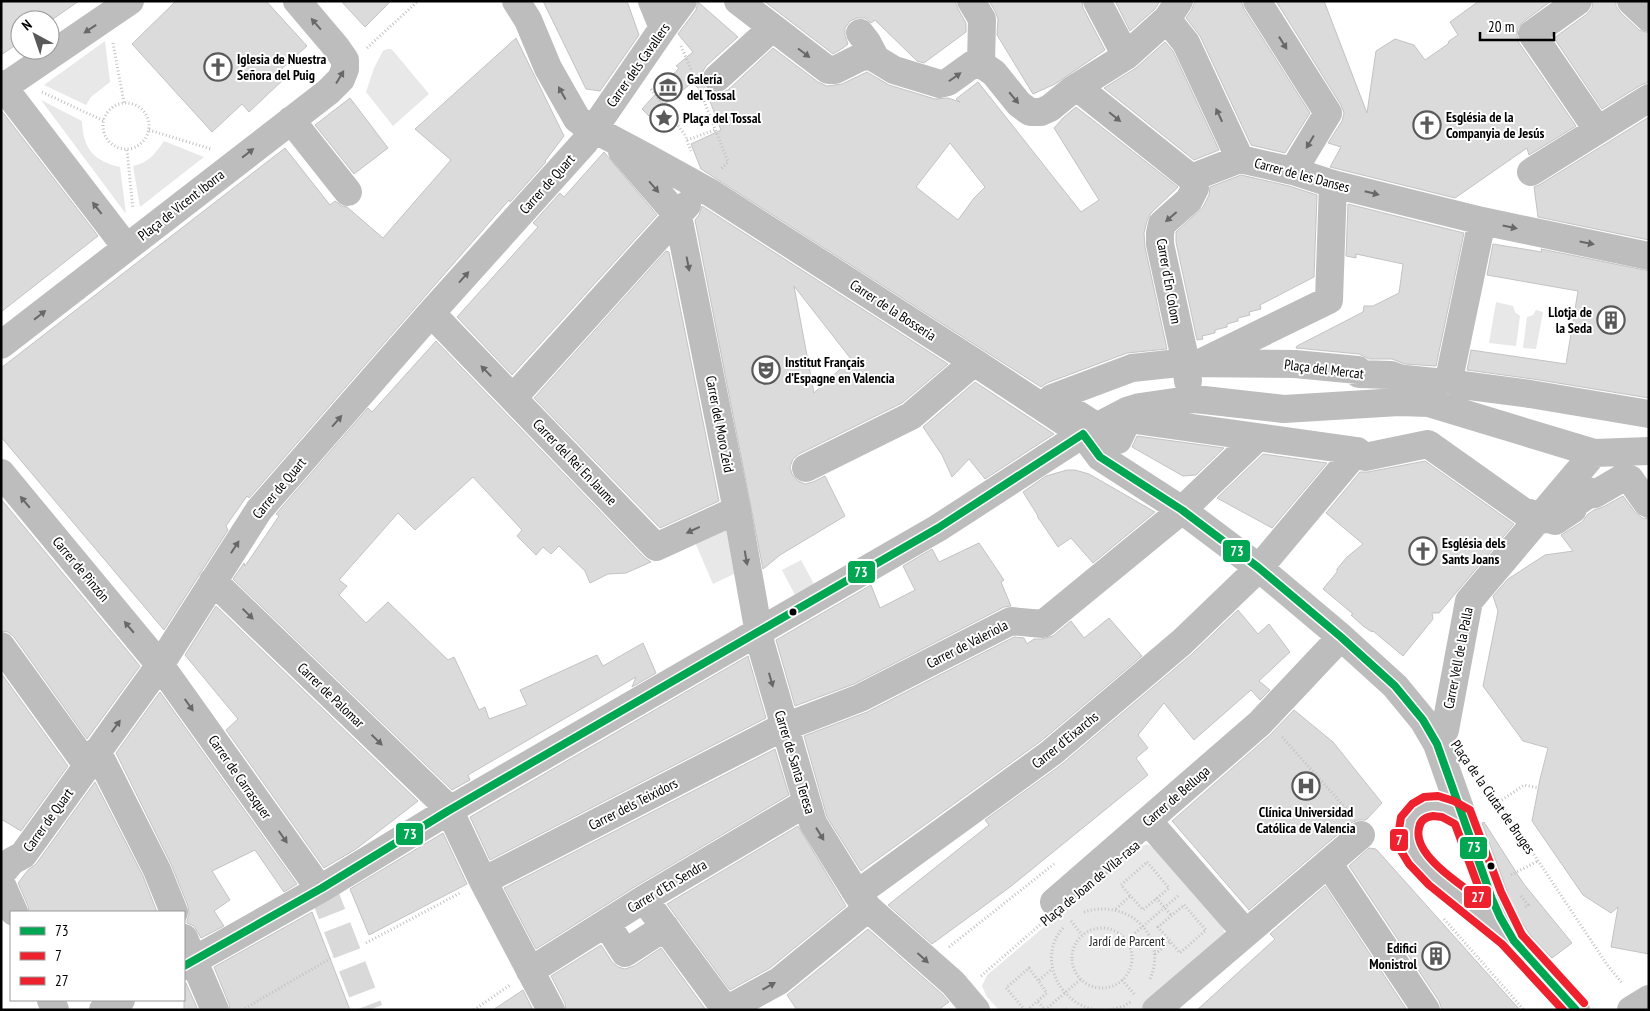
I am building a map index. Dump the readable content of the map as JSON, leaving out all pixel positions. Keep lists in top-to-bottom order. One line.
{"streets":{"street":["Carrer dels Cavallers","Carrer de les Danses","Carrer de Quart","Plaça de Vicent Iborra","Carrer d'En Colom","Carrer de la Bosseria","Plaça del Mercat","Carrer del Moro Zeid","Carrer del Rei En Jaume","Carrer de Pinzón","Carrer de Valeriola","Carrer Vell de la Palla","Carrer de Palomar","Carrer d'Eixarchs","Carrer de Santa Teresa","Carrer de Carrasquer","Carrer de Belluga","Plaça de la Ciutat de Bruges","Carrer dels Teixidors","Carrer d'En Sendra"],"path":["Plaça de Joan de Vila-rasa"]},"crossings":[["Carrer dels Cavallers","Carrer de Quart"],["Carrer de les Danses","Carrer d'En Colom"],["Carrer de Quart","Carrer del Rei En Jaume"],["Carrer de Quart","Carrer de Pinzón"],["Carrer de Quart","Carrer de Palomar"],["Carrer de Quart","Carrer de Carrasquer"],["Carrer d'En Colom","Plaça del Mercat"],["Carrer de la Bosseria","Plaça del Mercat"],["Carrer de la Bosseria","Plaça de la Ciutat de Bruges"],["Plaça del Mercat","Carrer de Valeriola"],["Plaça del Mercat","Carrer Vell de la Palla"],["Plaça del Mercat","Carrer d'Eixarchs"],["Plaça del Mercat","Plaça de la Ciutat de Bruges"],["Carrer del Moro Zeid","Carrer del Rei En Jaume"],["Carrer del Moro Zeid","Carrer de Santa Teresa"],["Carrer de Pinzón","Carrer de Carrasquer"],["Carrer de Valeriola","Carrer de Santa Teresa"],["Carrer de Valeriola","Plaça de la Ciutat de Bruges"],["Carrer de Valeriola","Carrer dels Teixidors"],["Carrer de Palomar","Carrer dels Teixidors"],["Carrer de Palomar","Carrer d'En Sendra"],["Carrer d'Eixarchs","Carrer de Santa Teresa"],["Carrer d'Eixarchs","Plaça de la Ciutat de Bruges"],["Carrer de Santa Teresa","Carrer dels Teixidors"],["Carrer de Santa Teresa","Plaça de Joan de Vila-rasa"],["Carrer de Santa Teresa","Carrer d'En Sendra"],["Carrer de Belluga","Plaça de la Ciutat de Bruges"],["Carrer de Belluga","Plaça de Joan de Vila-rasa"]],"one_way":["Carrer de les Danses","Carrer d'En Colom","Carrer del Moro Zeid","Carrer del Rei En Jaume"],"parks":["Jardí de Parcent"],"places":{"church":["Iglesia de Nuestra Señora del Puig","Església de la Companyia de Jesús","Església dels Sants Joans"],"museum":["Galería del Tossal"],"place":["Plaça del Tossal"],"building":["Llotja de la Seda","Edifici Monistrol"],"theatre":["Institut Français d’Espagne en Valencia"],"hospital":["Clínica Universidad Católica de Valencia"]},"lines":["transit line 73","transit line 7","transit line 27"],"legend":["73","7","27"],"scale_bar":"20 m","north":"top left"}
